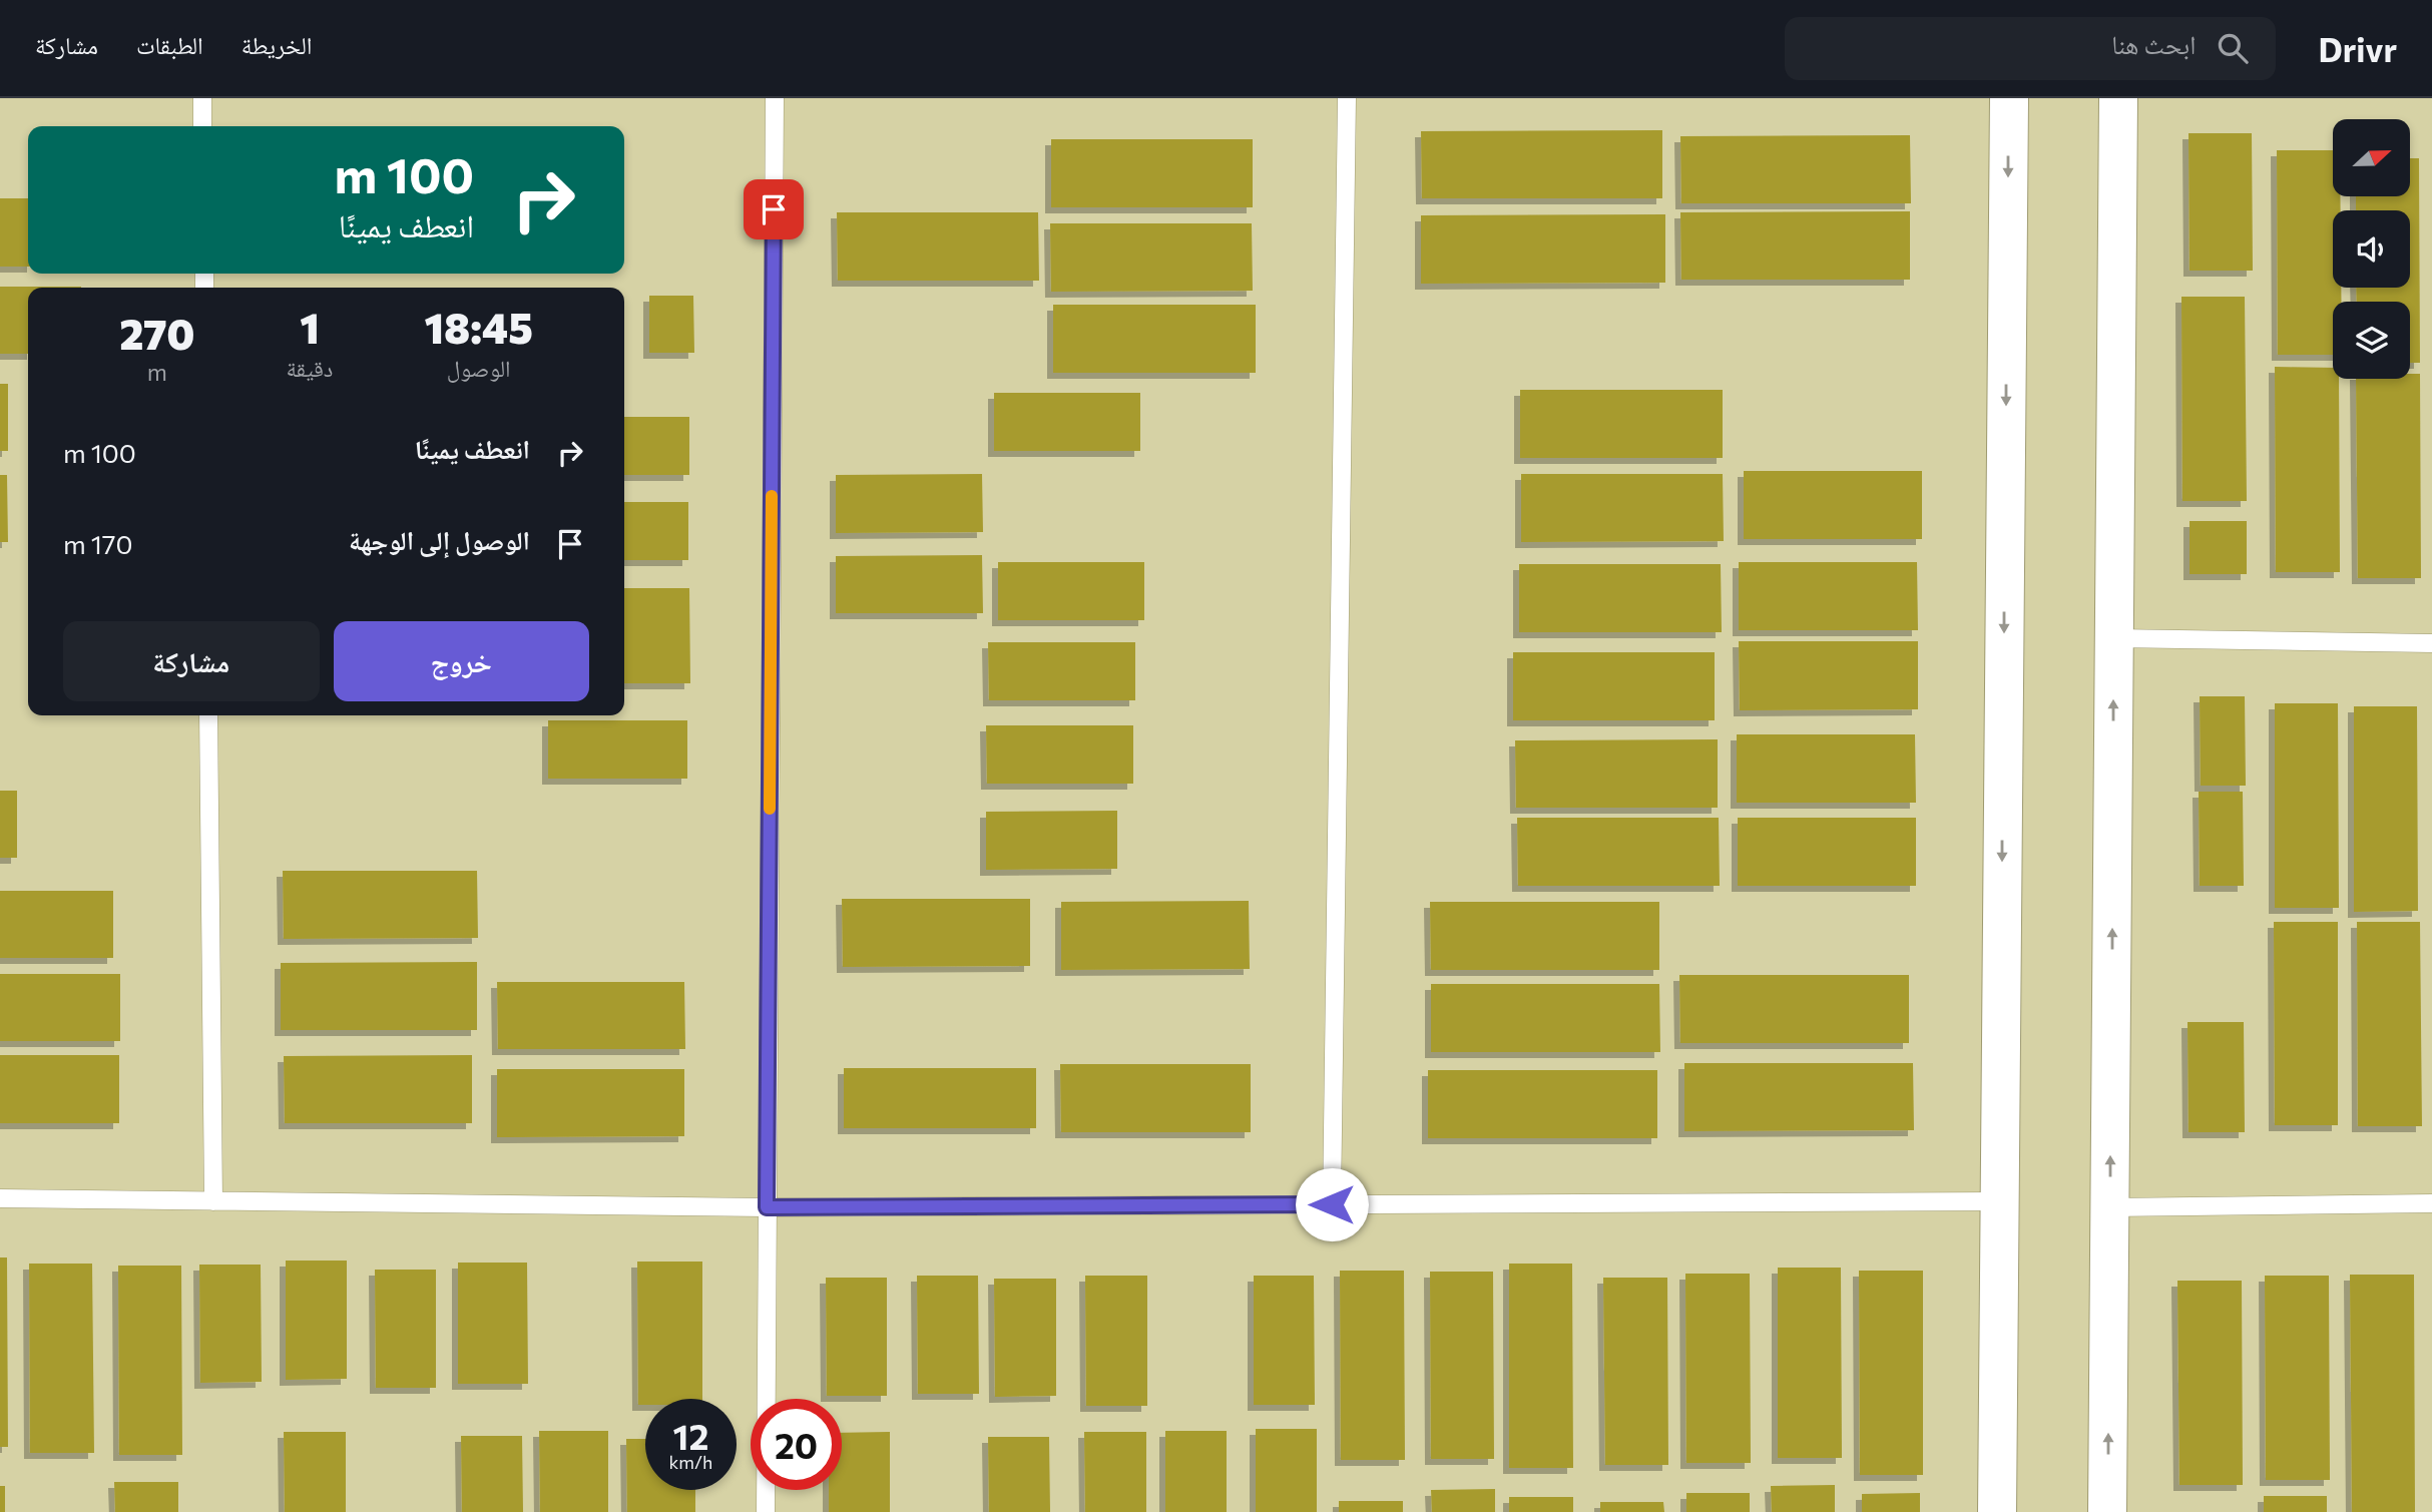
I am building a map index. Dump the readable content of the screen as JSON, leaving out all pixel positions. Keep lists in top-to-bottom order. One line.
{"north":"right","page":{"header":"Drivr","search":"ابحث هنا","nav":["الخريطة","الطبقات","مشاركة"],"turn":["100 m","انعطف يمينًا"],"eta":["18:45","الوصول","1","دقيقة","270","m"],"list":[{"name":"انعطف يمينًا","value":"100 m"},{"name":"الوصول إلى الوجهة","value":"170 m"}],"buttons":["خروج","مشاركة"],"speed":"12 km/h","limit":"20"}}
